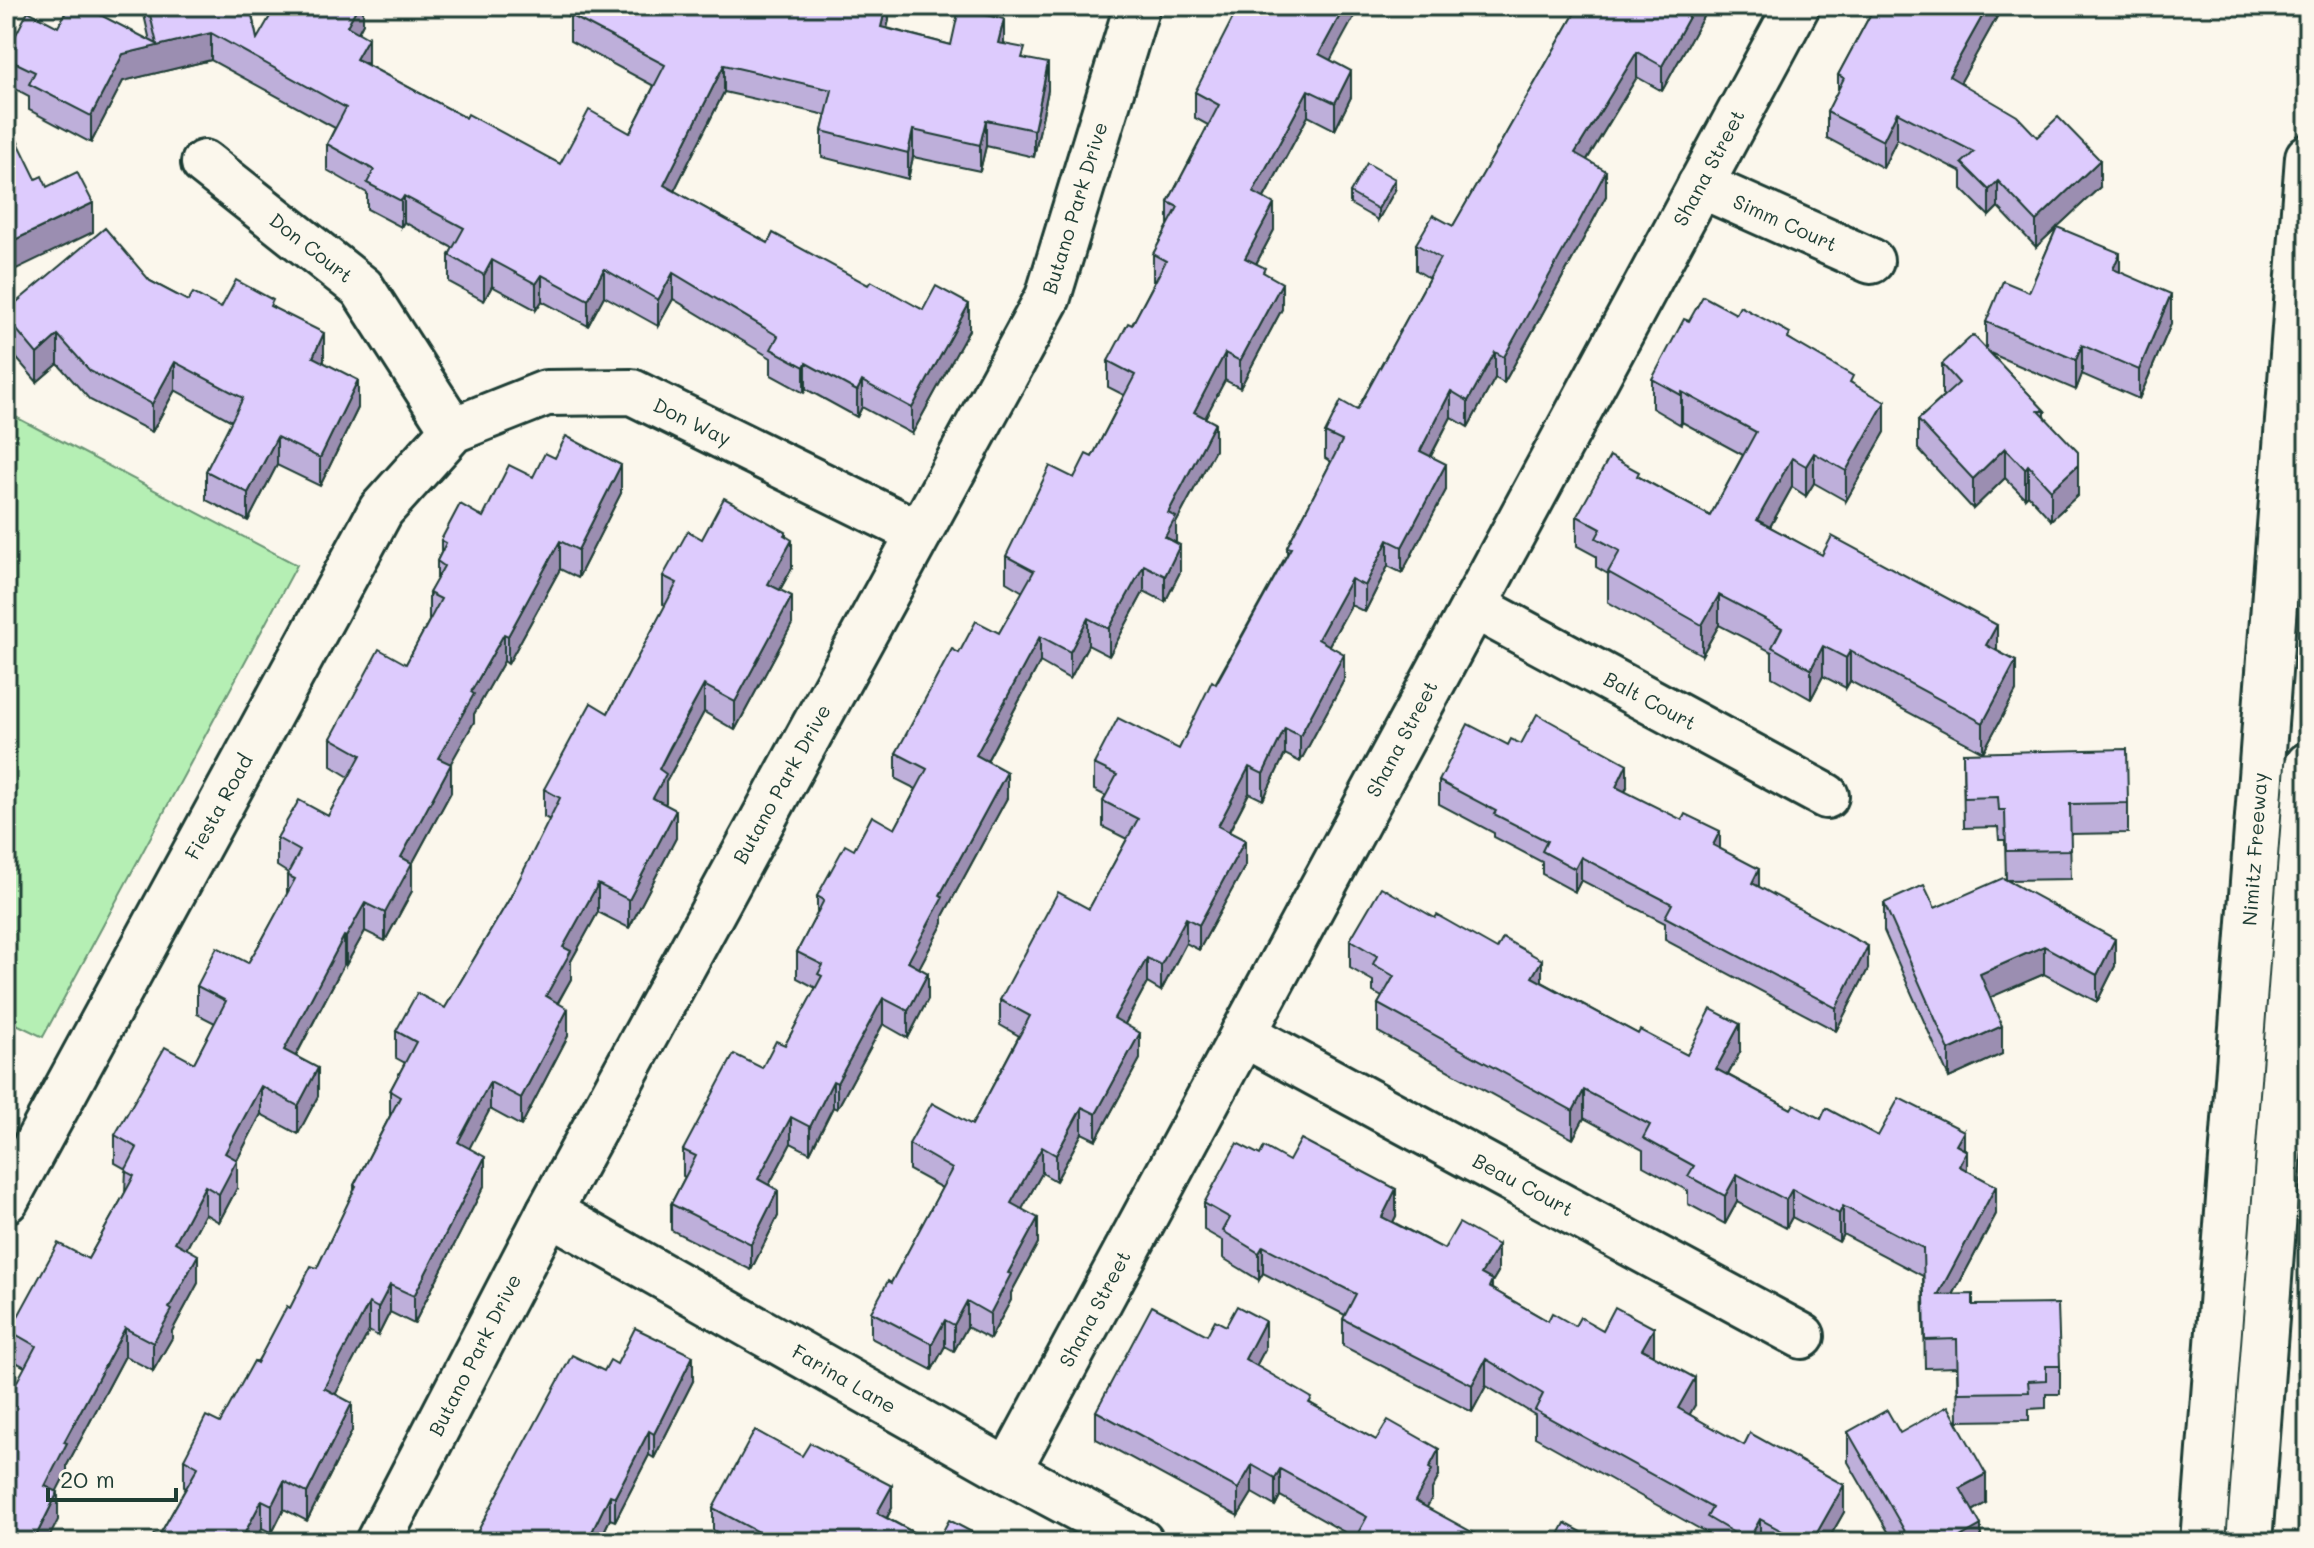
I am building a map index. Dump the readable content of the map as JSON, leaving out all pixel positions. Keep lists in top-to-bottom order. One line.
{"streets":{"main road":["Shana Street","Butano Park Drive","Simm Court","Don Court","Don Way","Balt Court","Fiesta Road","Nimitz Freeway","Beau Court","Farina Lane"]},"crossings":[["Shana Street","Simm Court"],["Shana Street","Balt Court"],["Shana Street","Beau Court"],["Shana Street","Farina Lane"],["Butano Park Drive","Don Way"],["Butano Park Drive","Farina Lane"],["Don Court","Don Way"],["Don Court","Fiesta Road"],["Don Way","Fiesta Road"]],"scale_bar":"20 m"}
